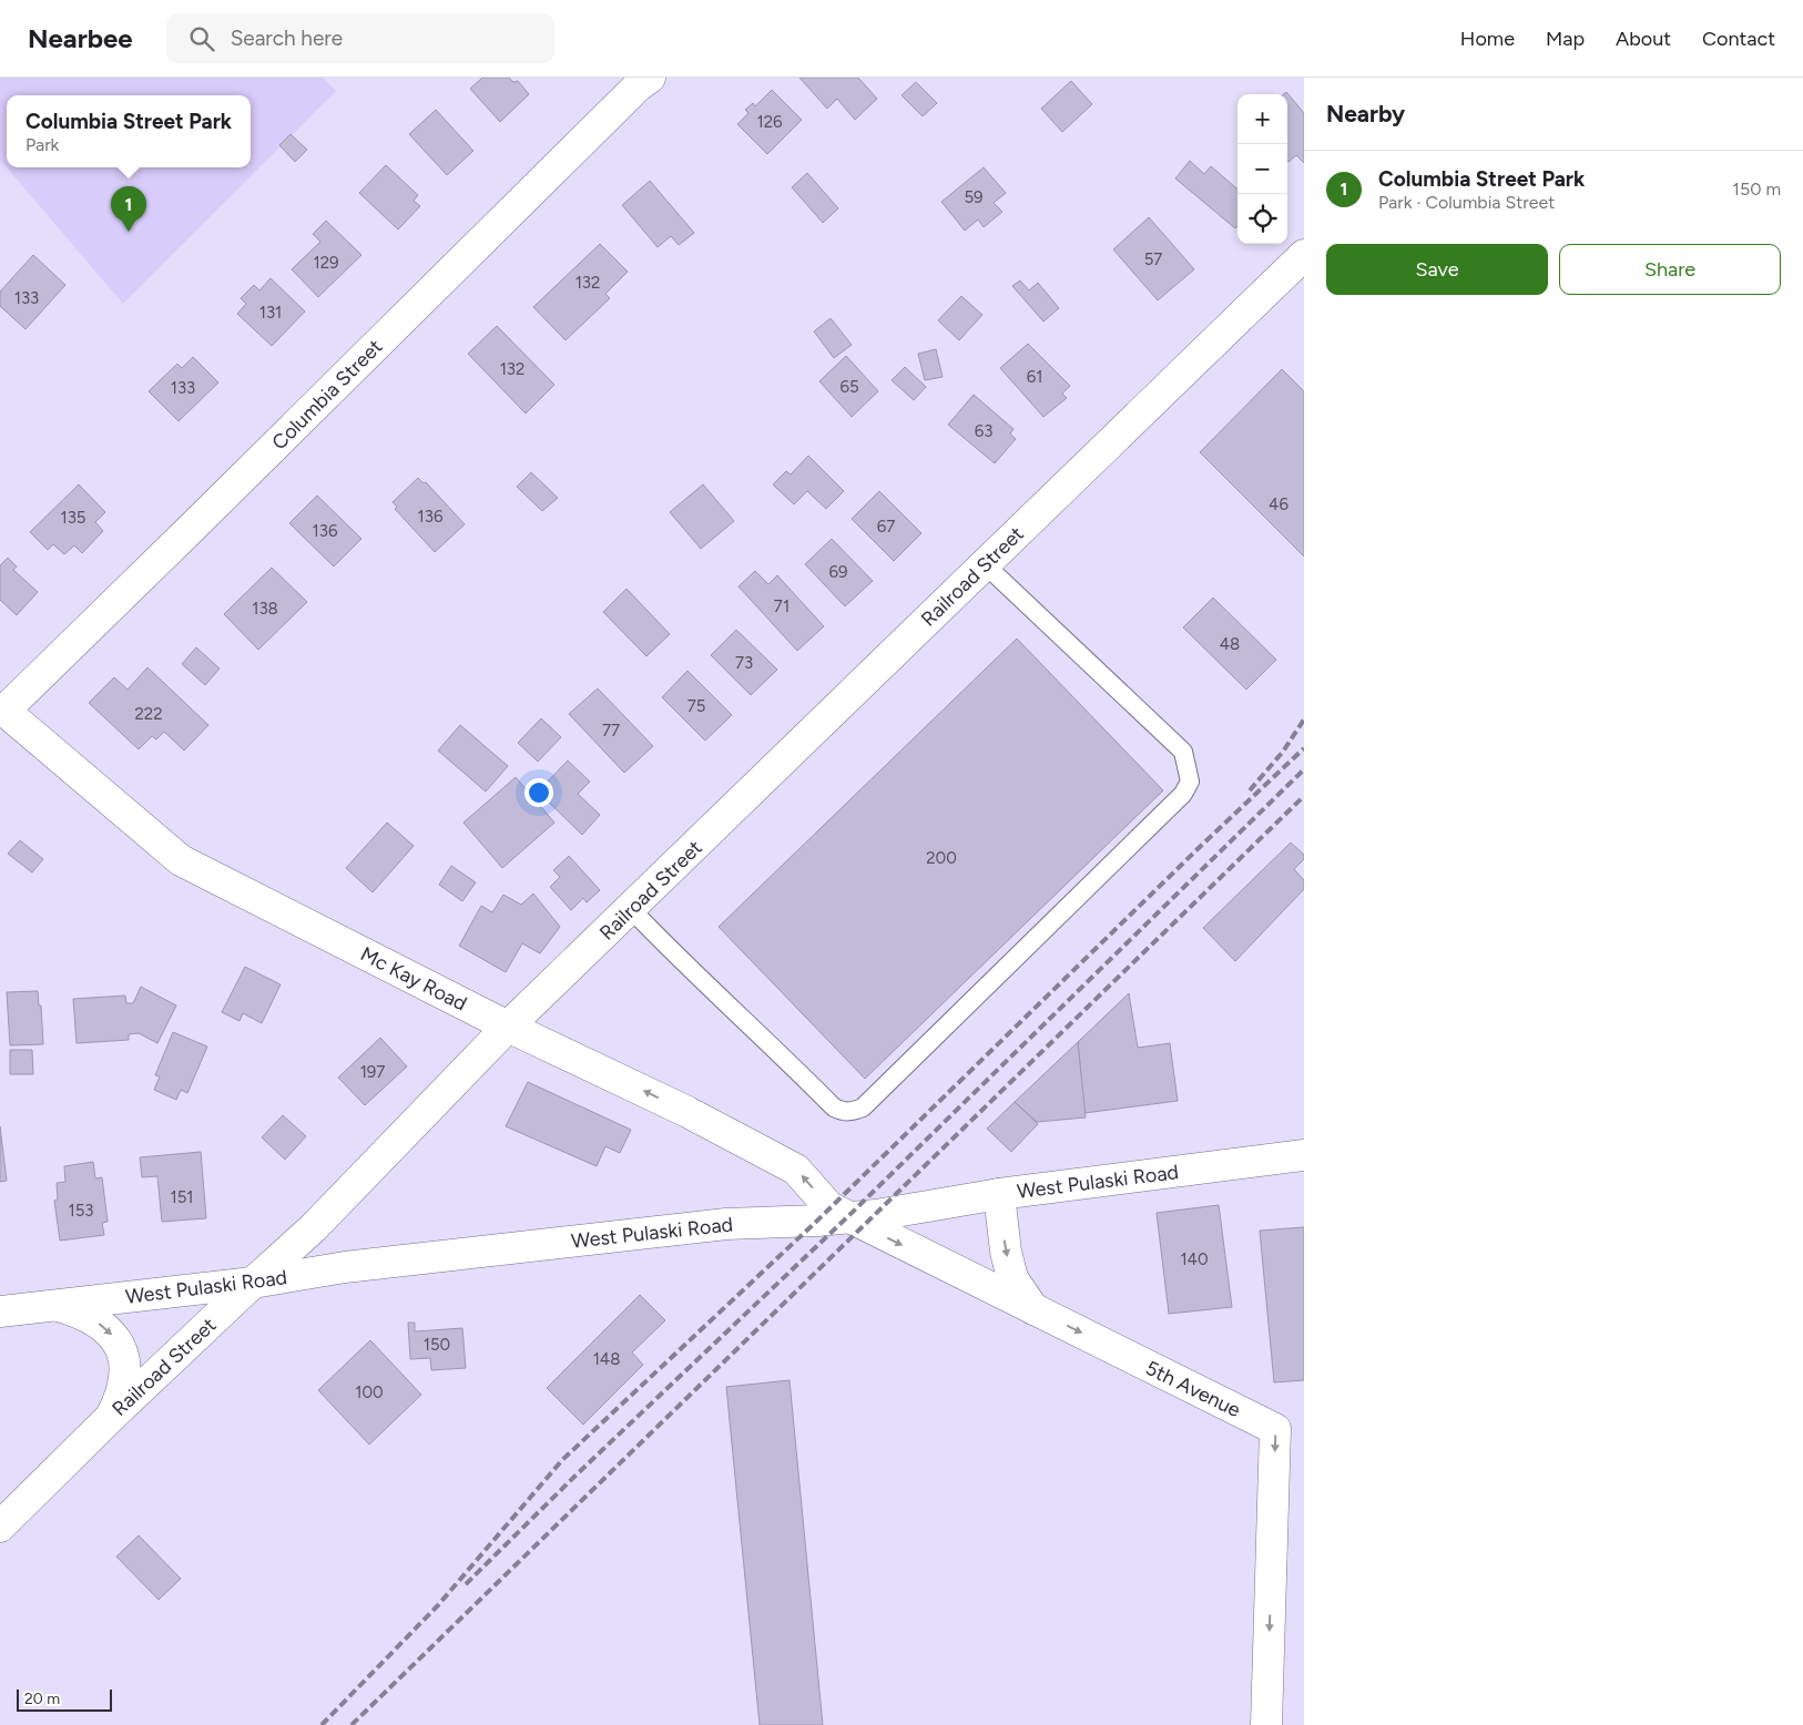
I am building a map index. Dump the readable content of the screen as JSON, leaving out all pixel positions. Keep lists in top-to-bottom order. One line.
{"streets":{"street":["Columbia Street","Railroad Street","Mc Kay Road","West Pulaski Road","5th Avenue"]},"crossings":[["Columbia Street","Mc Kay Road"],["Railroad Street","Mc Kay Road"],["Railroad Street","West Pulaski Road"],["Mc Kay Road","West Pulaski Road"],["Mc Kay Road","5th Avenue"],["West Pulaski Road","5th Avenue"]],"one_way":["Mc Kay Road","5th Avenue"],"house_numbers":["126","59","57","129","132","133","131","132","61","65","133","63","46","136","135","67","136","69","71","138","48","73","75","222","77","200","197","151","153","140","150","148","100"],"scale_bar":"20 m","page":{"header":"Nearbee","search":"Search here","nav":["Home","Map","About","Contact"],"heading":"Nearby","map_buttons":["+","−"],"popup":["Columbia Street Park","Park"],"list":[{"mark":"1","name":"Columbia Street Park","note":"Park · Columbia Street","value":"150 m"}],"pins":"1","buttons":["Save","Share"],"scale":"20 m"}}
